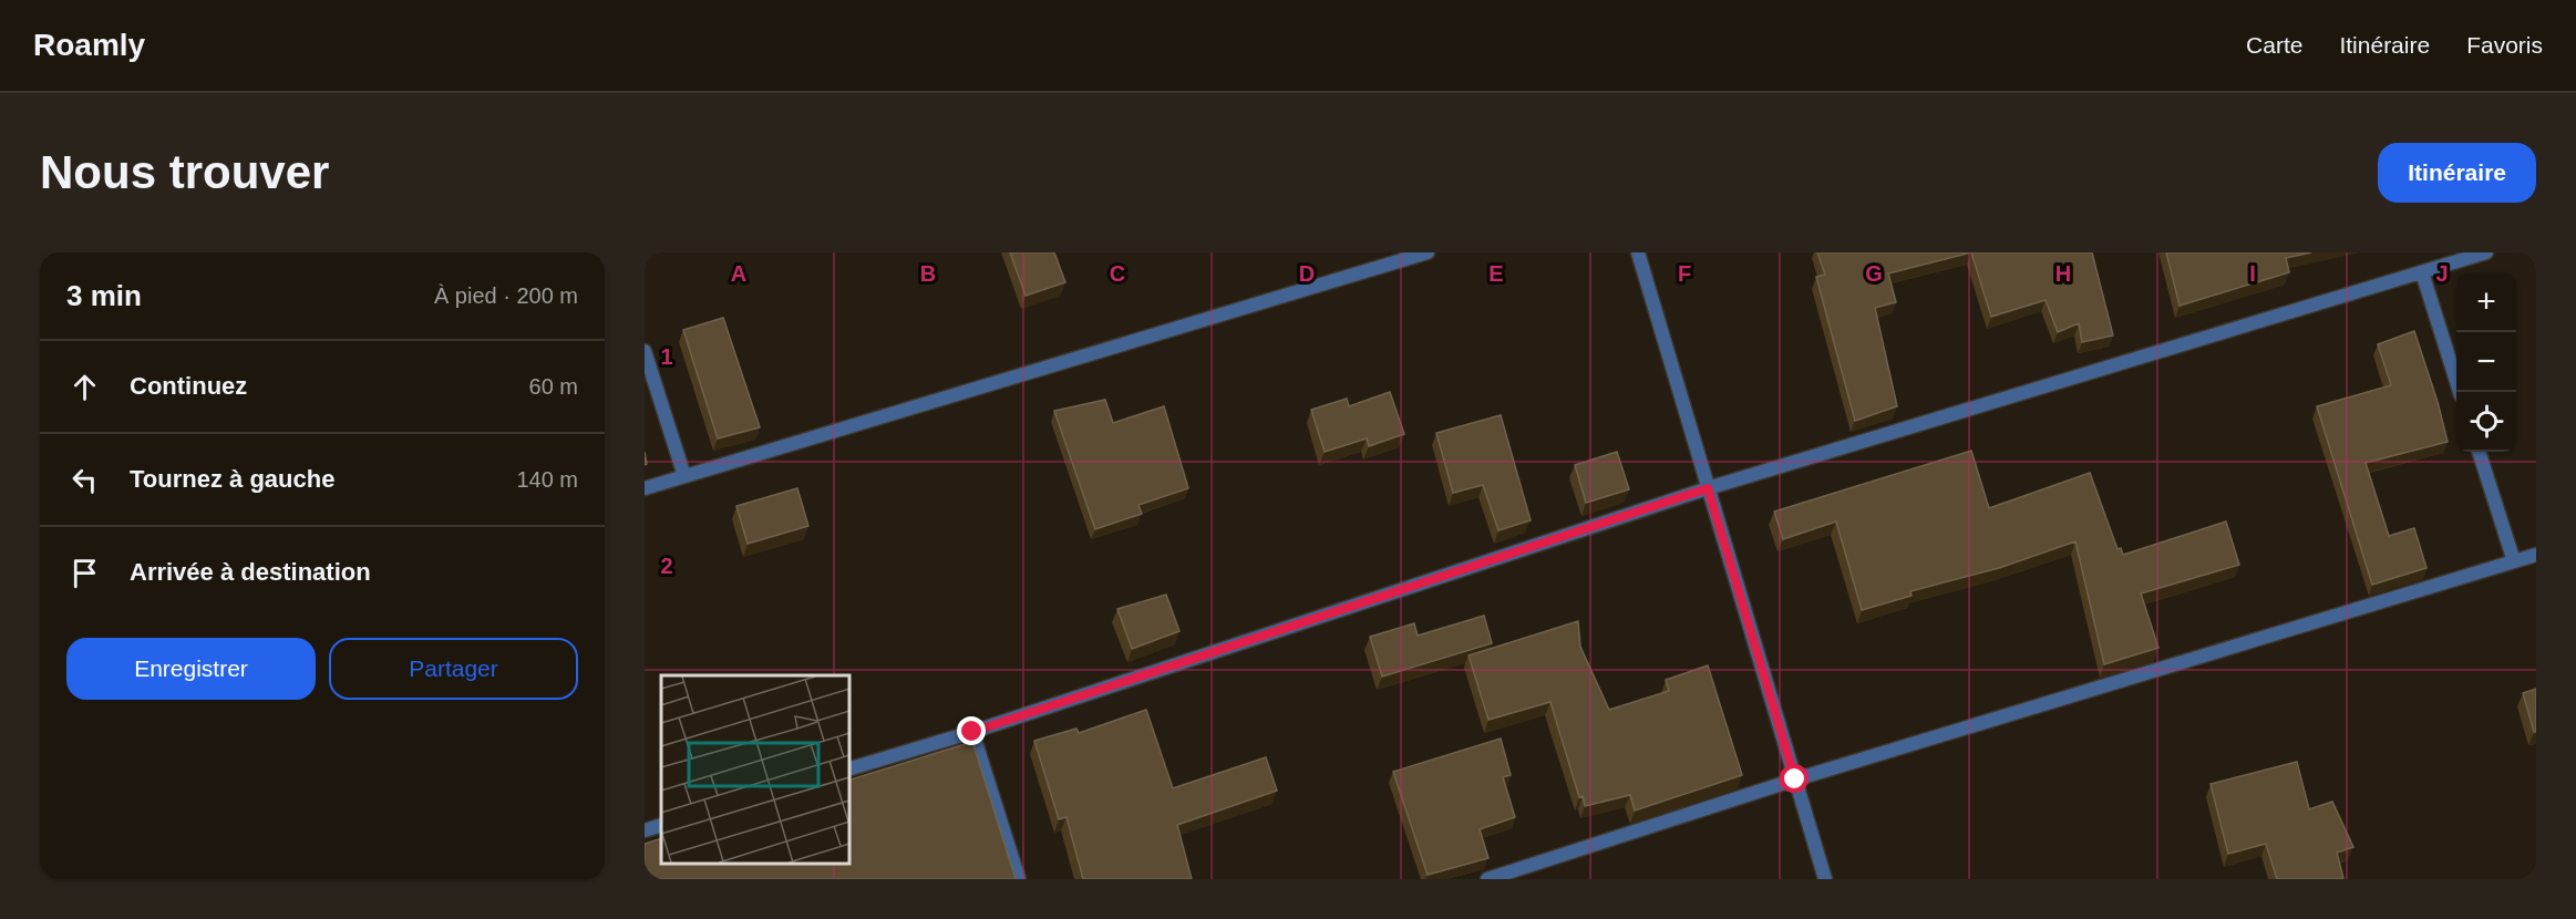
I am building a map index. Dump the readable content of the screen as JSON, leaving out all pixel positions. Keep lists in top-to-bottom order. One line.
{"page":{"header":"Roamly","nav":["Carte","Itinéraire","Favoris"],"buttons":["Itinéraire",["Enregistrer","Partager"]],"title":"Nous trouver","heading":["3 min","À pied · 200 m"],"map_buttons":["+","−"],"list":[["Continuez","60 m"],["Tournez à gauche","140 m"],"Arrivée à destination"]},"grid":{"columns":["A","B","C","D","E","F","G","H","I","J"],"rows":["1","2"]}}
